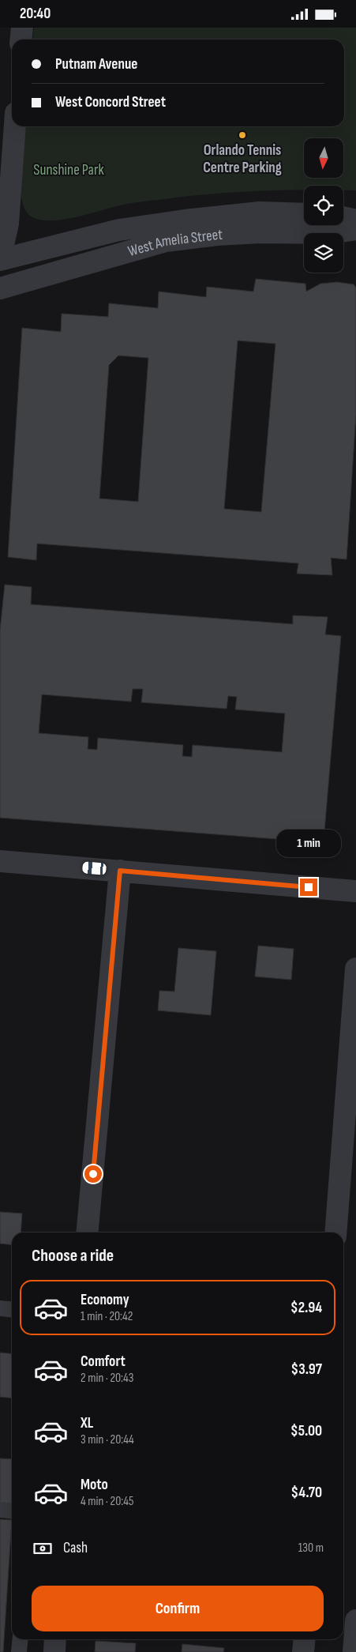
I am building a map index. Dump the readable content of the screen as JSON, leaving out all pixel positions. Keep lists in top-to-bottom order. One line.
{"streets":{"street":["West Amelia Street"]},"parks":["Sunshine Park"],"places":["Orlando Tennis Centre Parking"],"north":"bottom","page":{"status":"20:40","banner":["Putnam Avenue","West Concord Street"],"bubble":"1 min","heading":"Choose a ride","list":[{"name":"Economy","note":"1 min · 20:42","value":"$2.94"},{"name":"Comfort","note":"2 min · 20:43","value":"$3.97"},{"name":"XL","note":"3 min · 20:44","value":"$5.00"},{"name":"Moto","note":"4 min · 20:45","value":"$4.70"}],"pay":["Cash","130 m"],"buttons":"Confirm"}}
